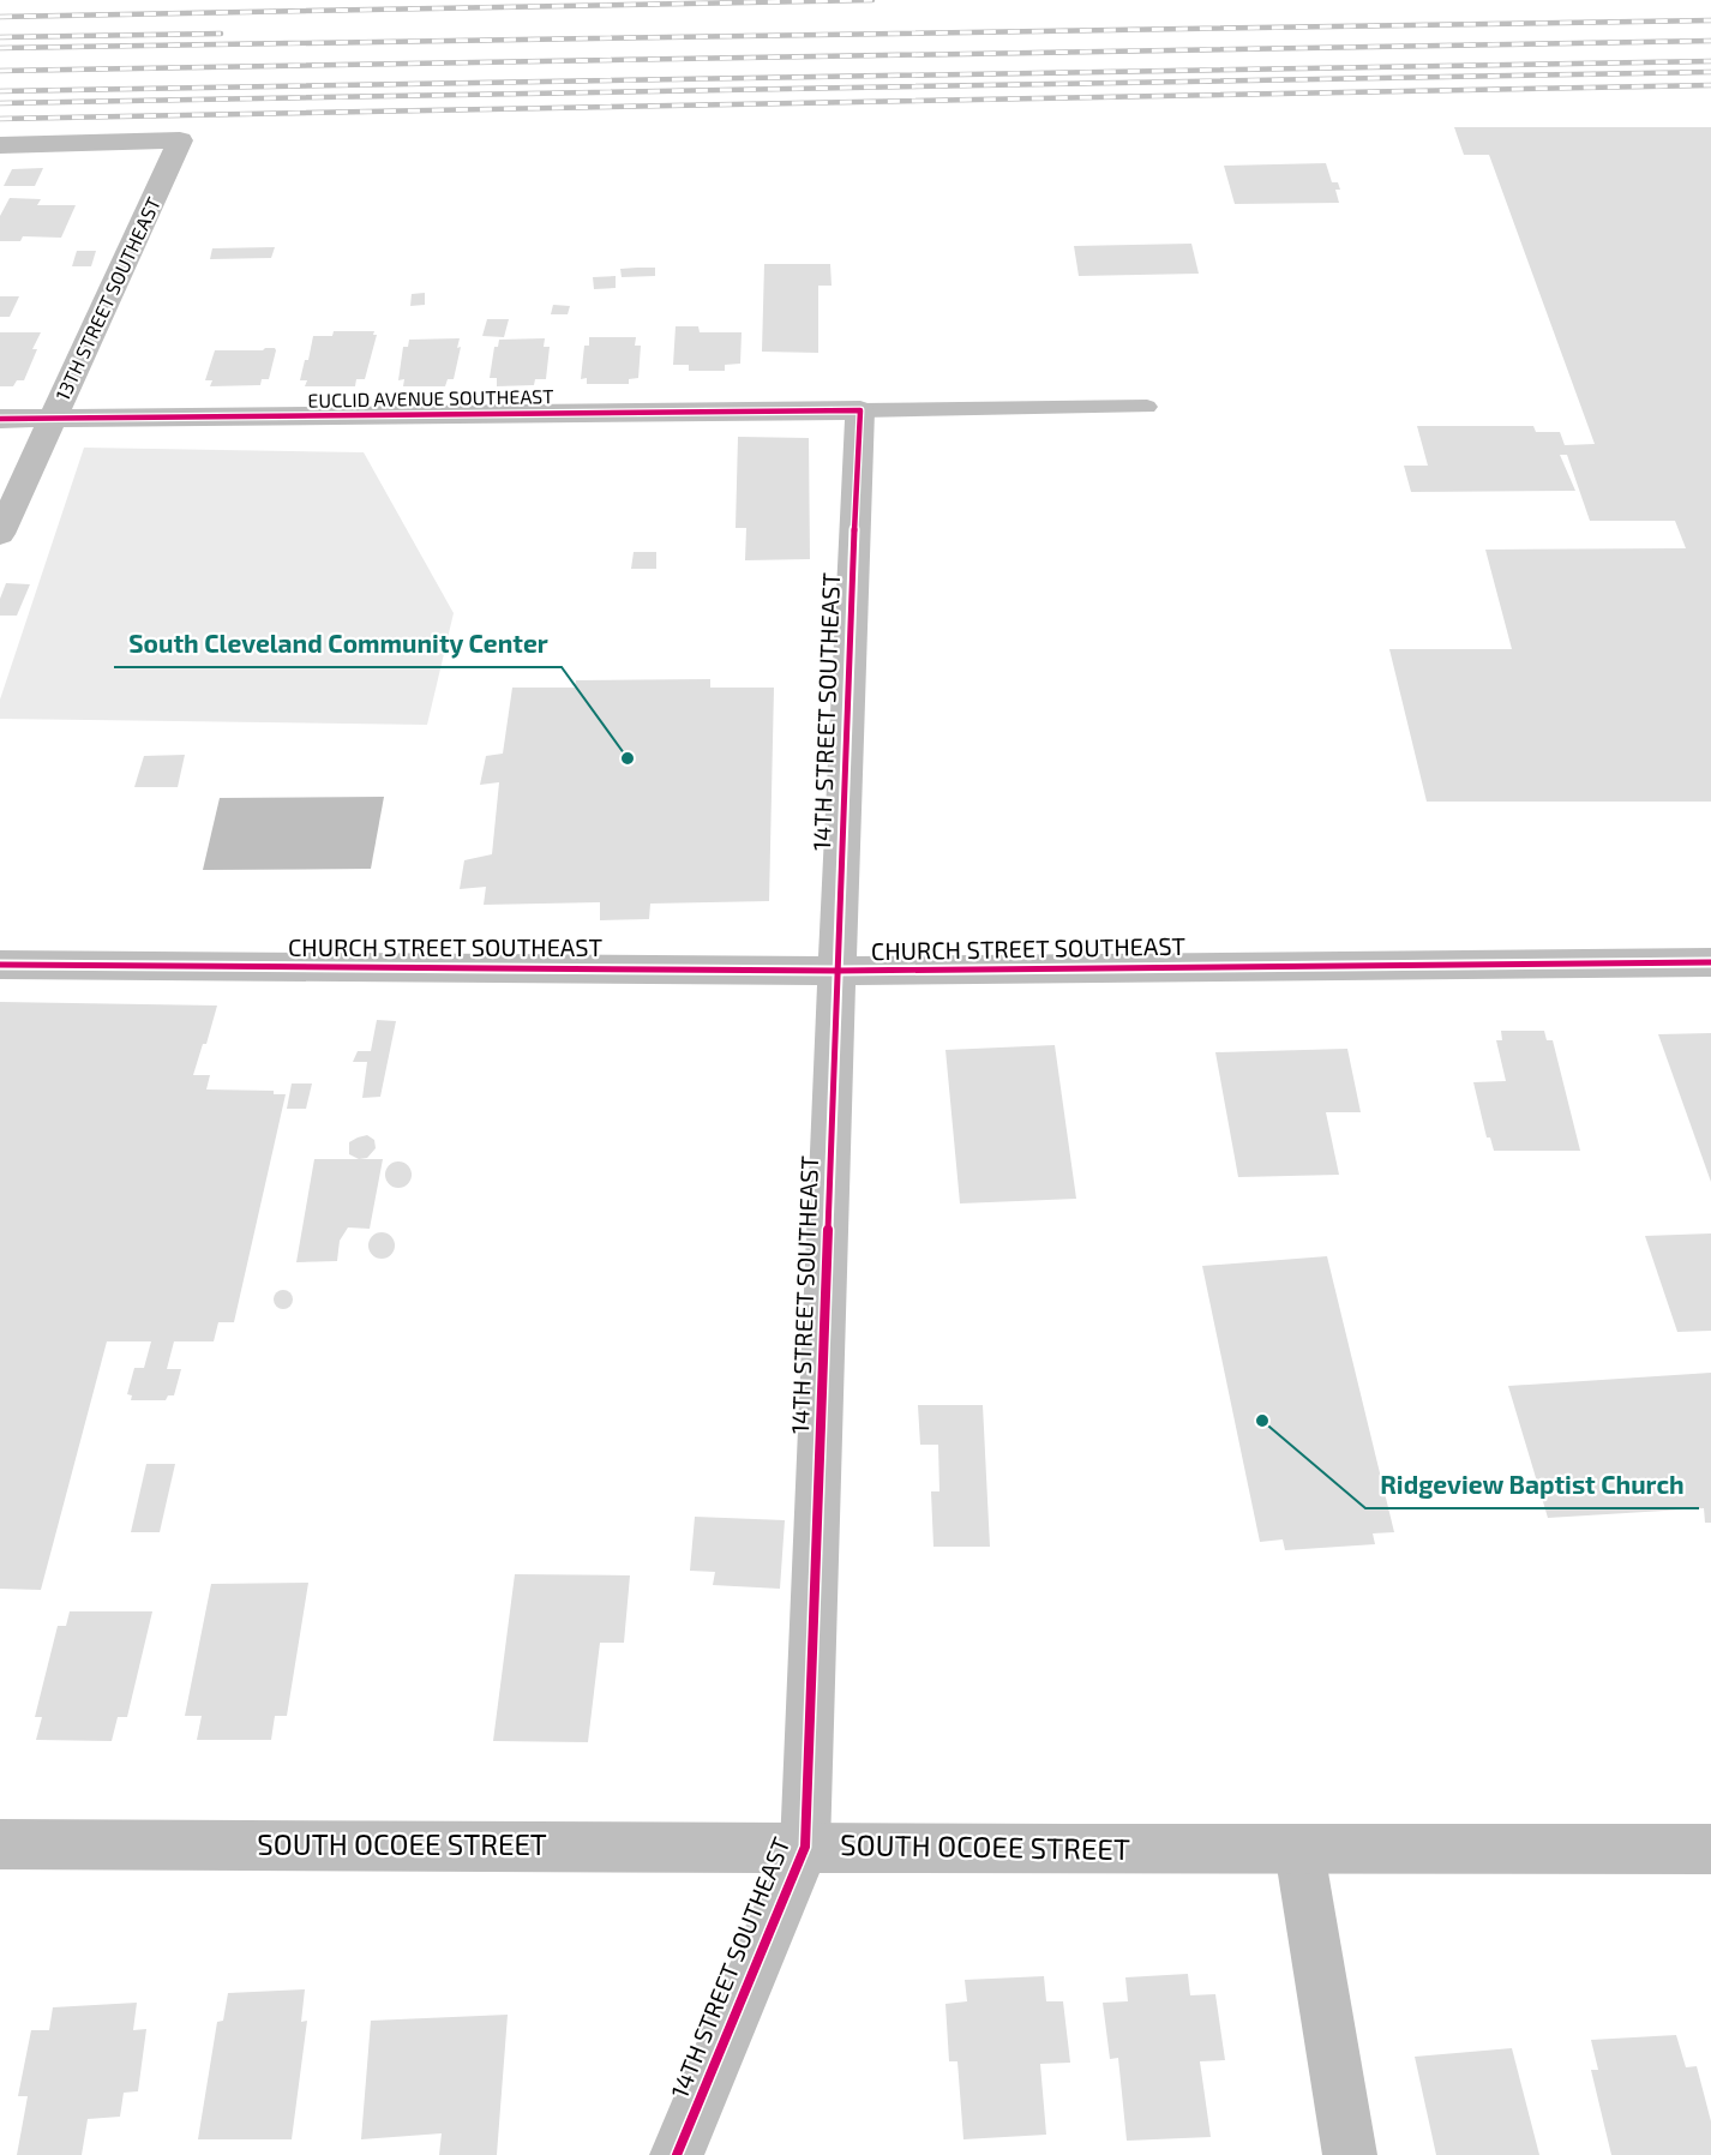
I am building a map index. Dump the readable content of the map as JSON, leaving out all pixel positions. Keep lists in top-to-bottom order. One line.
{"streets":{"street":["13TH STREET SOUTHEAST","EUCLID AVENUE SOUTHEAST","14TH STREET SOUTHEAST","CHURCH STREET SOUTHEAST","SOUTH OCOEE STREET"]},"crossings":[["13TH STREET SOUTHEAST","EUCLID AVENUE SOUTHEAST"],["EUCLID AVENUE SOUTHEAST","14TH STREET SOUTHEAST"],["14TH STREET SOUTHEAST","CHURCH STREET SOUTHEAST"],["14TH STREET SOUTHEAST","SOUTH OCOEE STREET"]],"places":["South Cleveland Community Center","Ridgeview Baptist Church"]}
